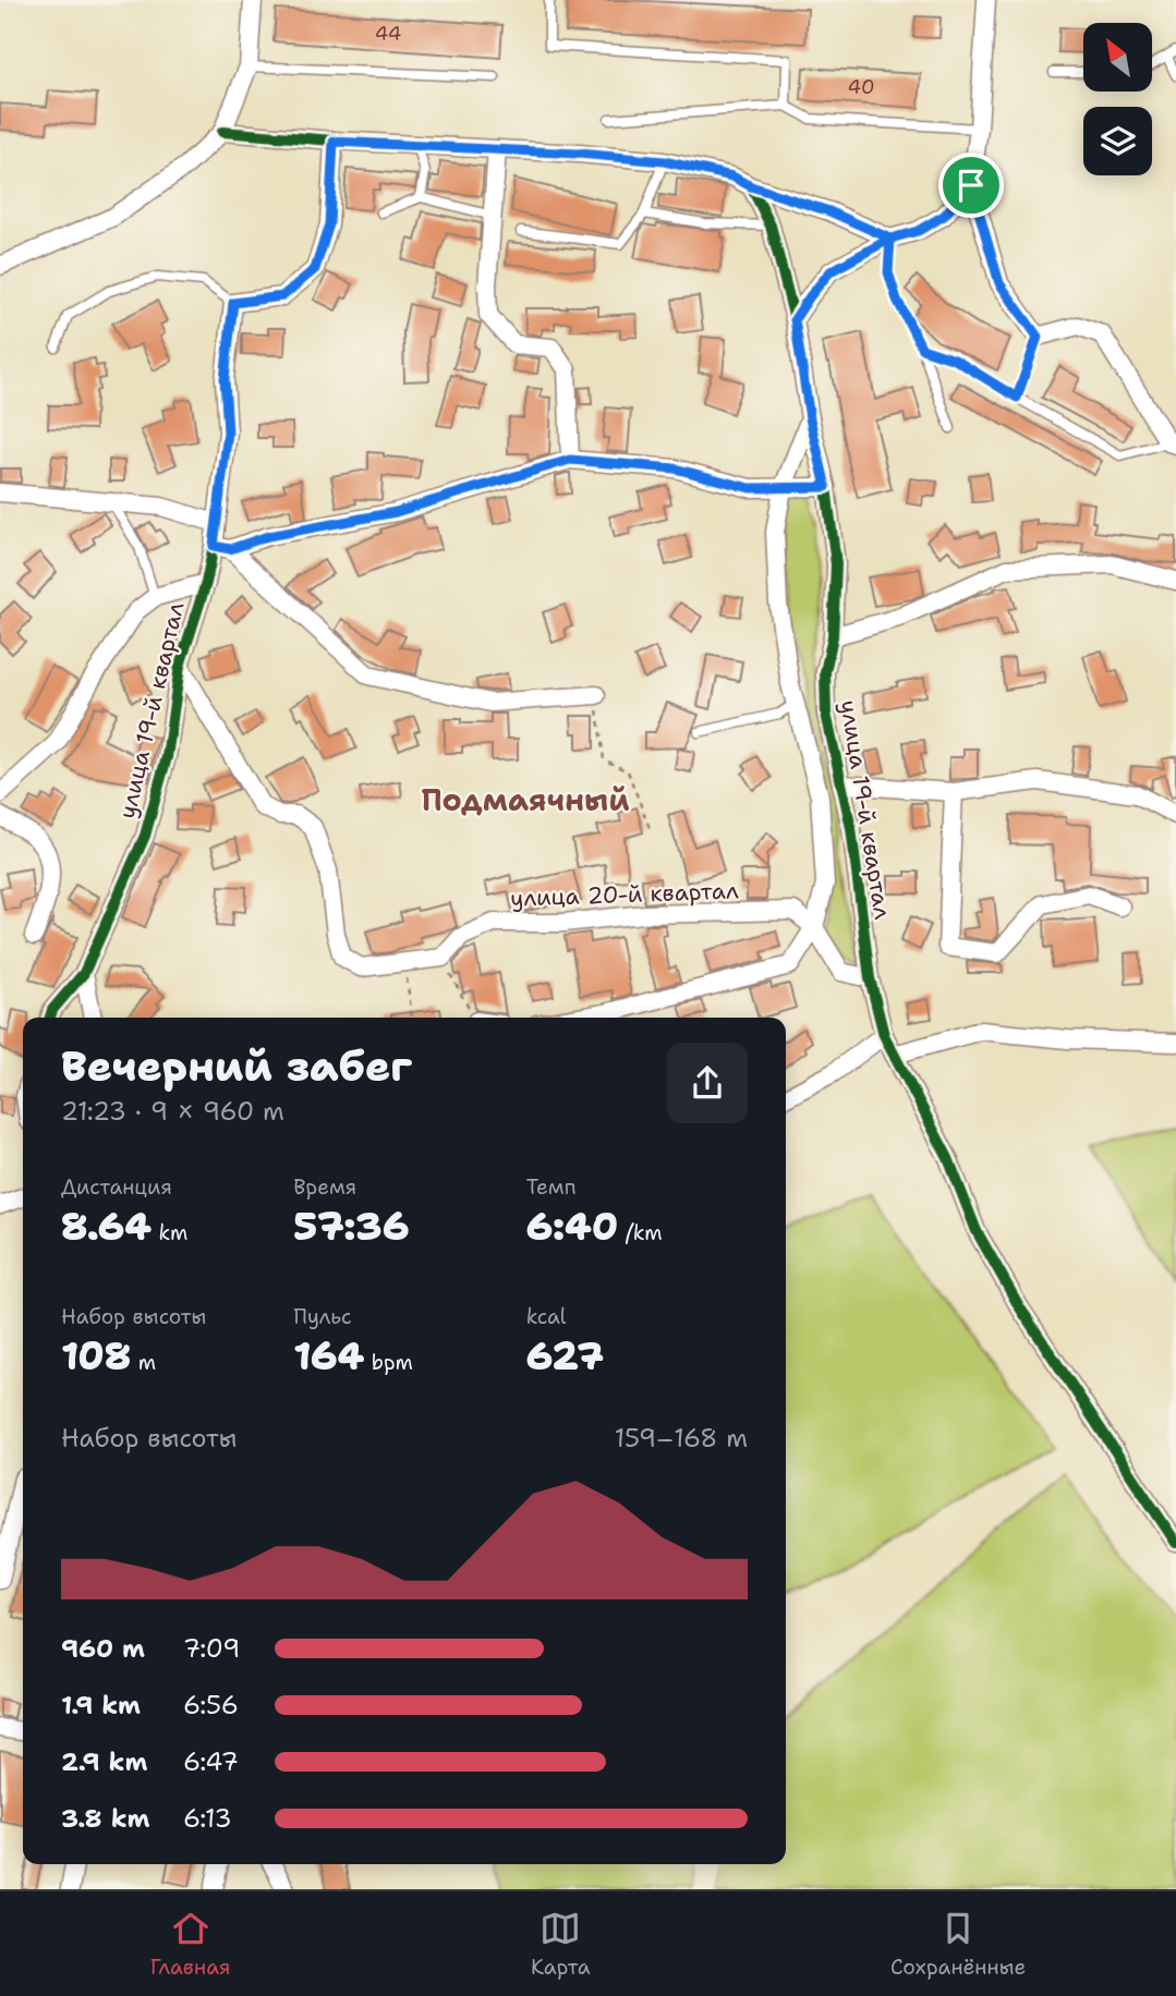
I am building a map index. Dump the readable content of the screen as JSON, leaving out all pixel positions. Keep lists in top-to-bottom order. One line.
{"streets":{"street":["улица 19-й квартал","улица 20-й квартал"]},"districts":["Подмаячный"],"house_numbers":["44","40"],"north":"top left","page":{"heading":["Вечерний забег","21:23 · 9 × 960 m"],"stats":[["Дистанция","8.64 km"],["Время","57:36"],["Темп","6:40 /km"],["Набор высоты","108 m"],["Пульс","164 bpm"],["kcal","627"]],"chart":["Набор высоты","159–168 m"],"list":[{"name":"960 m","note":"7:09"},{"name":"1.9 km","note":"6:56"},{"name":"2.9 km","note":"6:47"},{"name":"3.8 km","note":"6:13"}],"tabs":["Главная","Карта","Сохранённые"]}}
